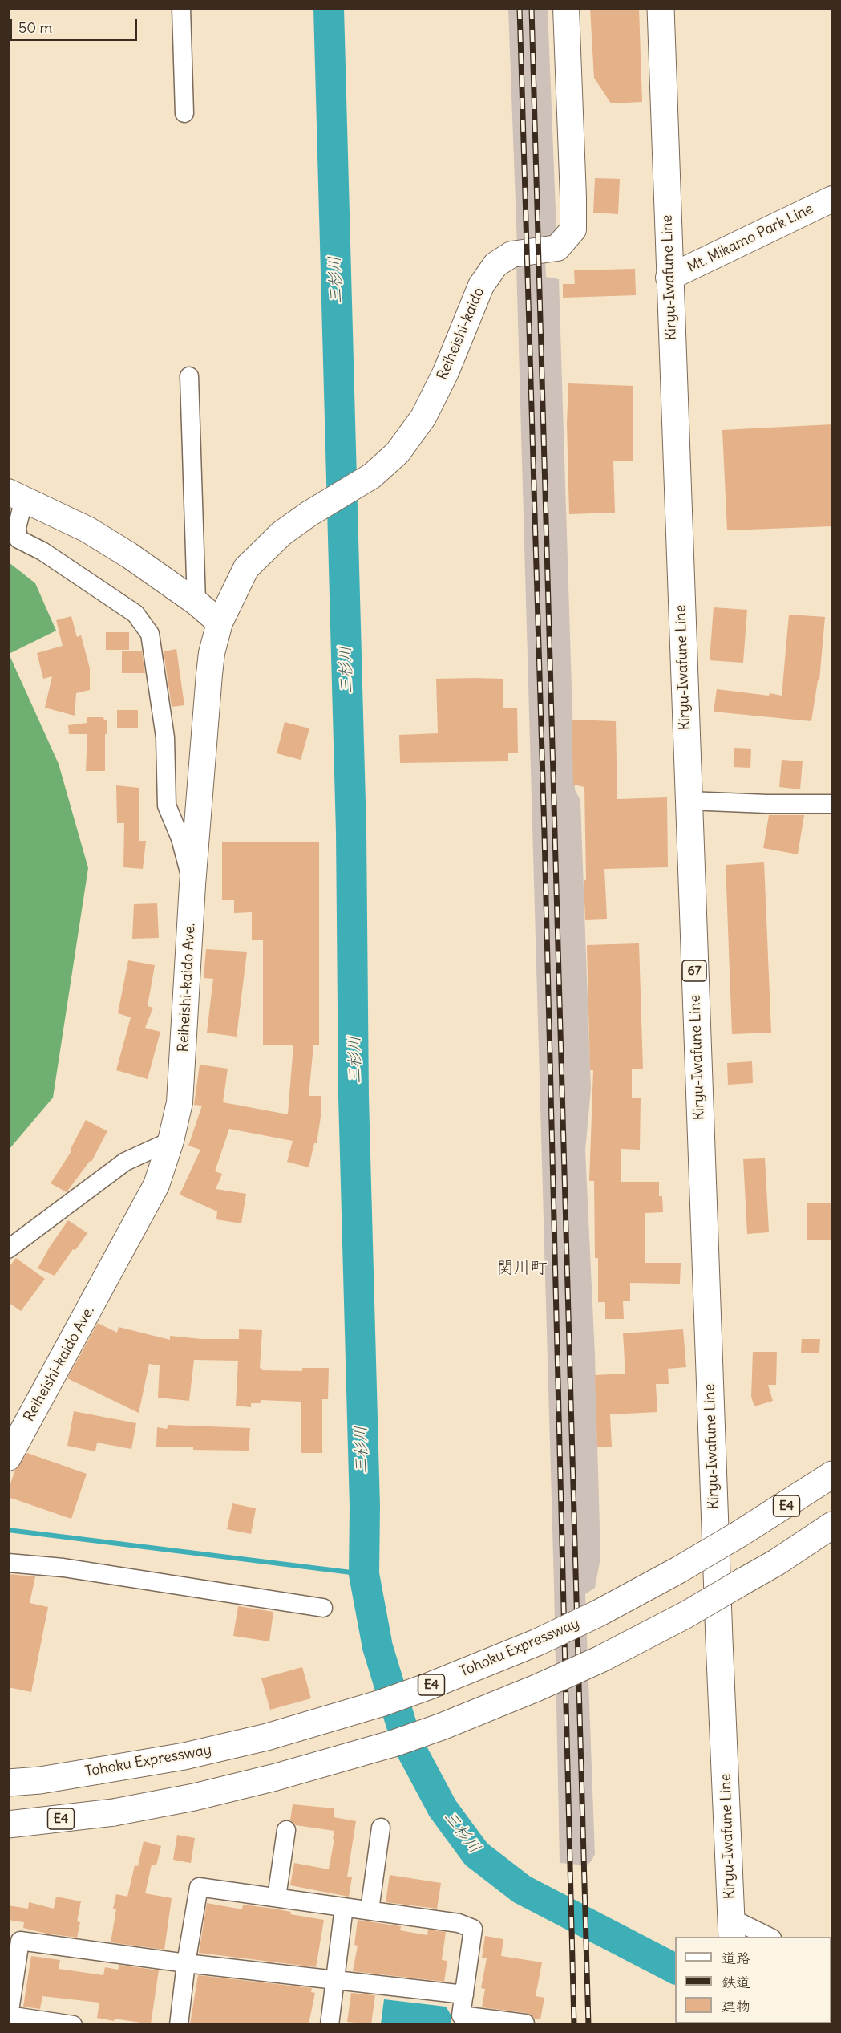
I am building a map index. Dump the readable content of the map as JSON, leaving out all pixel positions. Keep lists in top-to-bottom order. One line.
{"streets":{"main road":["Kiryu-Iwafune Line","67","E4","Tohoku Expressway"],"street":["Mt. Mikamo Park Line","Reiheishi-kaido","Reiheishi-kaido Ave."]},"crossings":[["Mt. Mikamo Park Line","Kiryu-Iwafune Line"],["Reiheishi-kaido","Reiheishi-kaido Ave."]],"districts":["関川町"],"water":["三杉川"],"legend":["道路","鉄道","建物"],"scale_bar":"50 m"}
